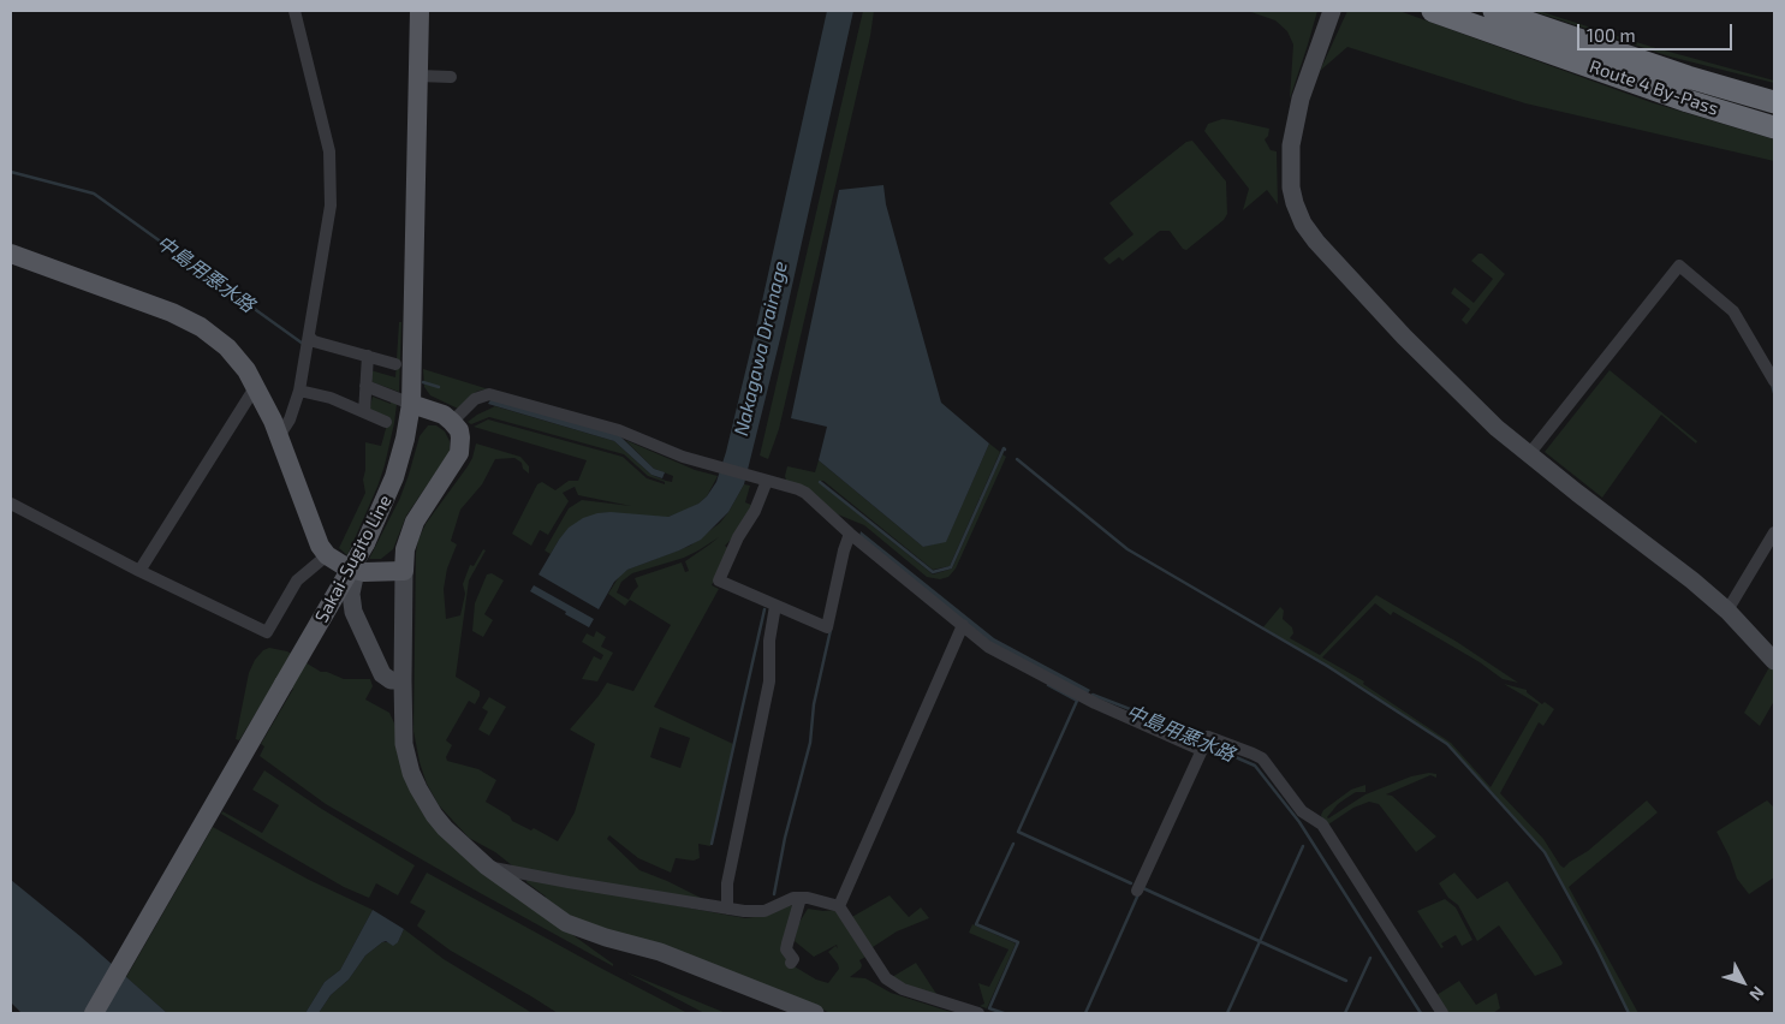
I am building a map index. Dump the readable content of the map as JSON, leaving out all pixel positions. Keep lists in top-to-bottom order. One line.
{"streets":{"highway":["Route 4 By-Pass"],"main road":["Sakai-Sugito Line"]},"water":["中島用悪水路","Nakagawa Drainage"],"scale_bar":"100 m","north":"bottom right"}
